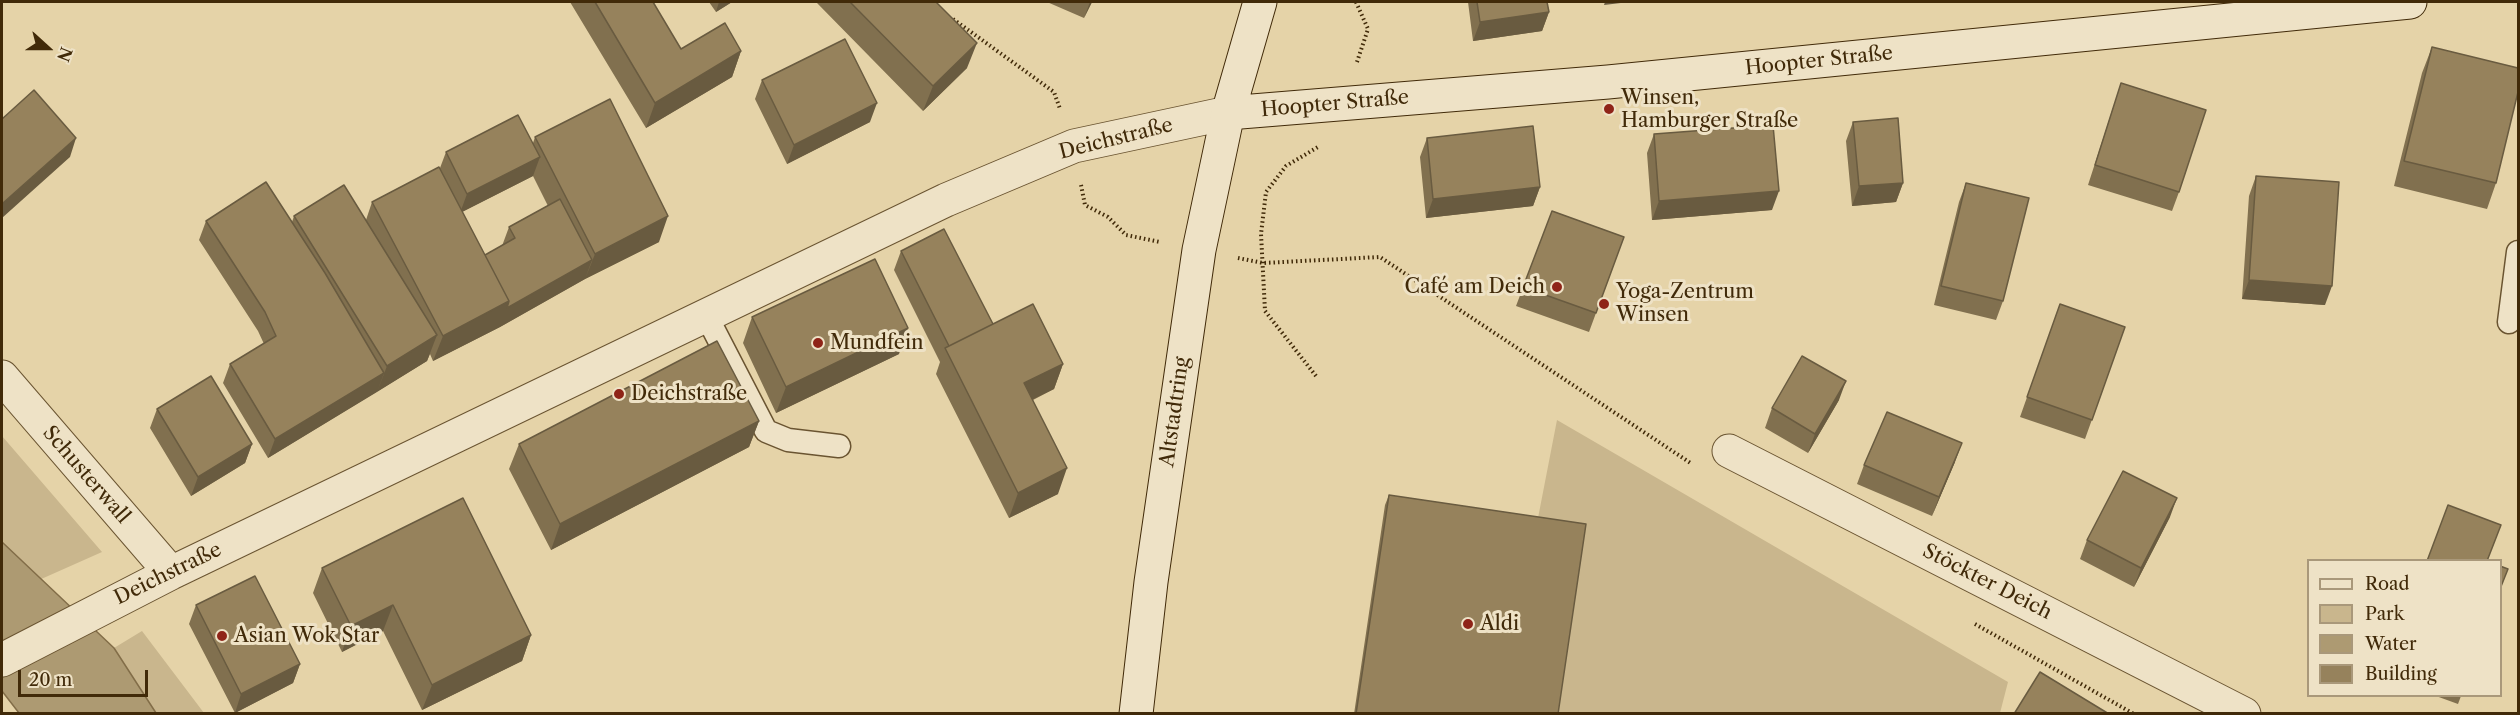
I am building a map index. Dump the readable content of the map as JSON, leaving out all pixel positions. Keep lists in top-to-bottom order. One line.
{"streets":{"street":["Hoopter Straße","Deichstraße","Altstadtring","Schusterwall","Stöckter Deich"]},"crossings":[["Hoopter Straße","Deichstraße"],["Hoopter Straße","Altstadtring"],["Deichstraße","Altstadtring"],["Deichstraße","Schusterwall"]],"places":["Winsen, Hamburger Straße","Café am Deich","Yoga-Zentrum Winsen","Mundfein","Deichstraße","Aldi","Asian Wok Star"],"legend":["Road","Park","Water","Building"],"scale_bar":"20 m","north":"right"}
